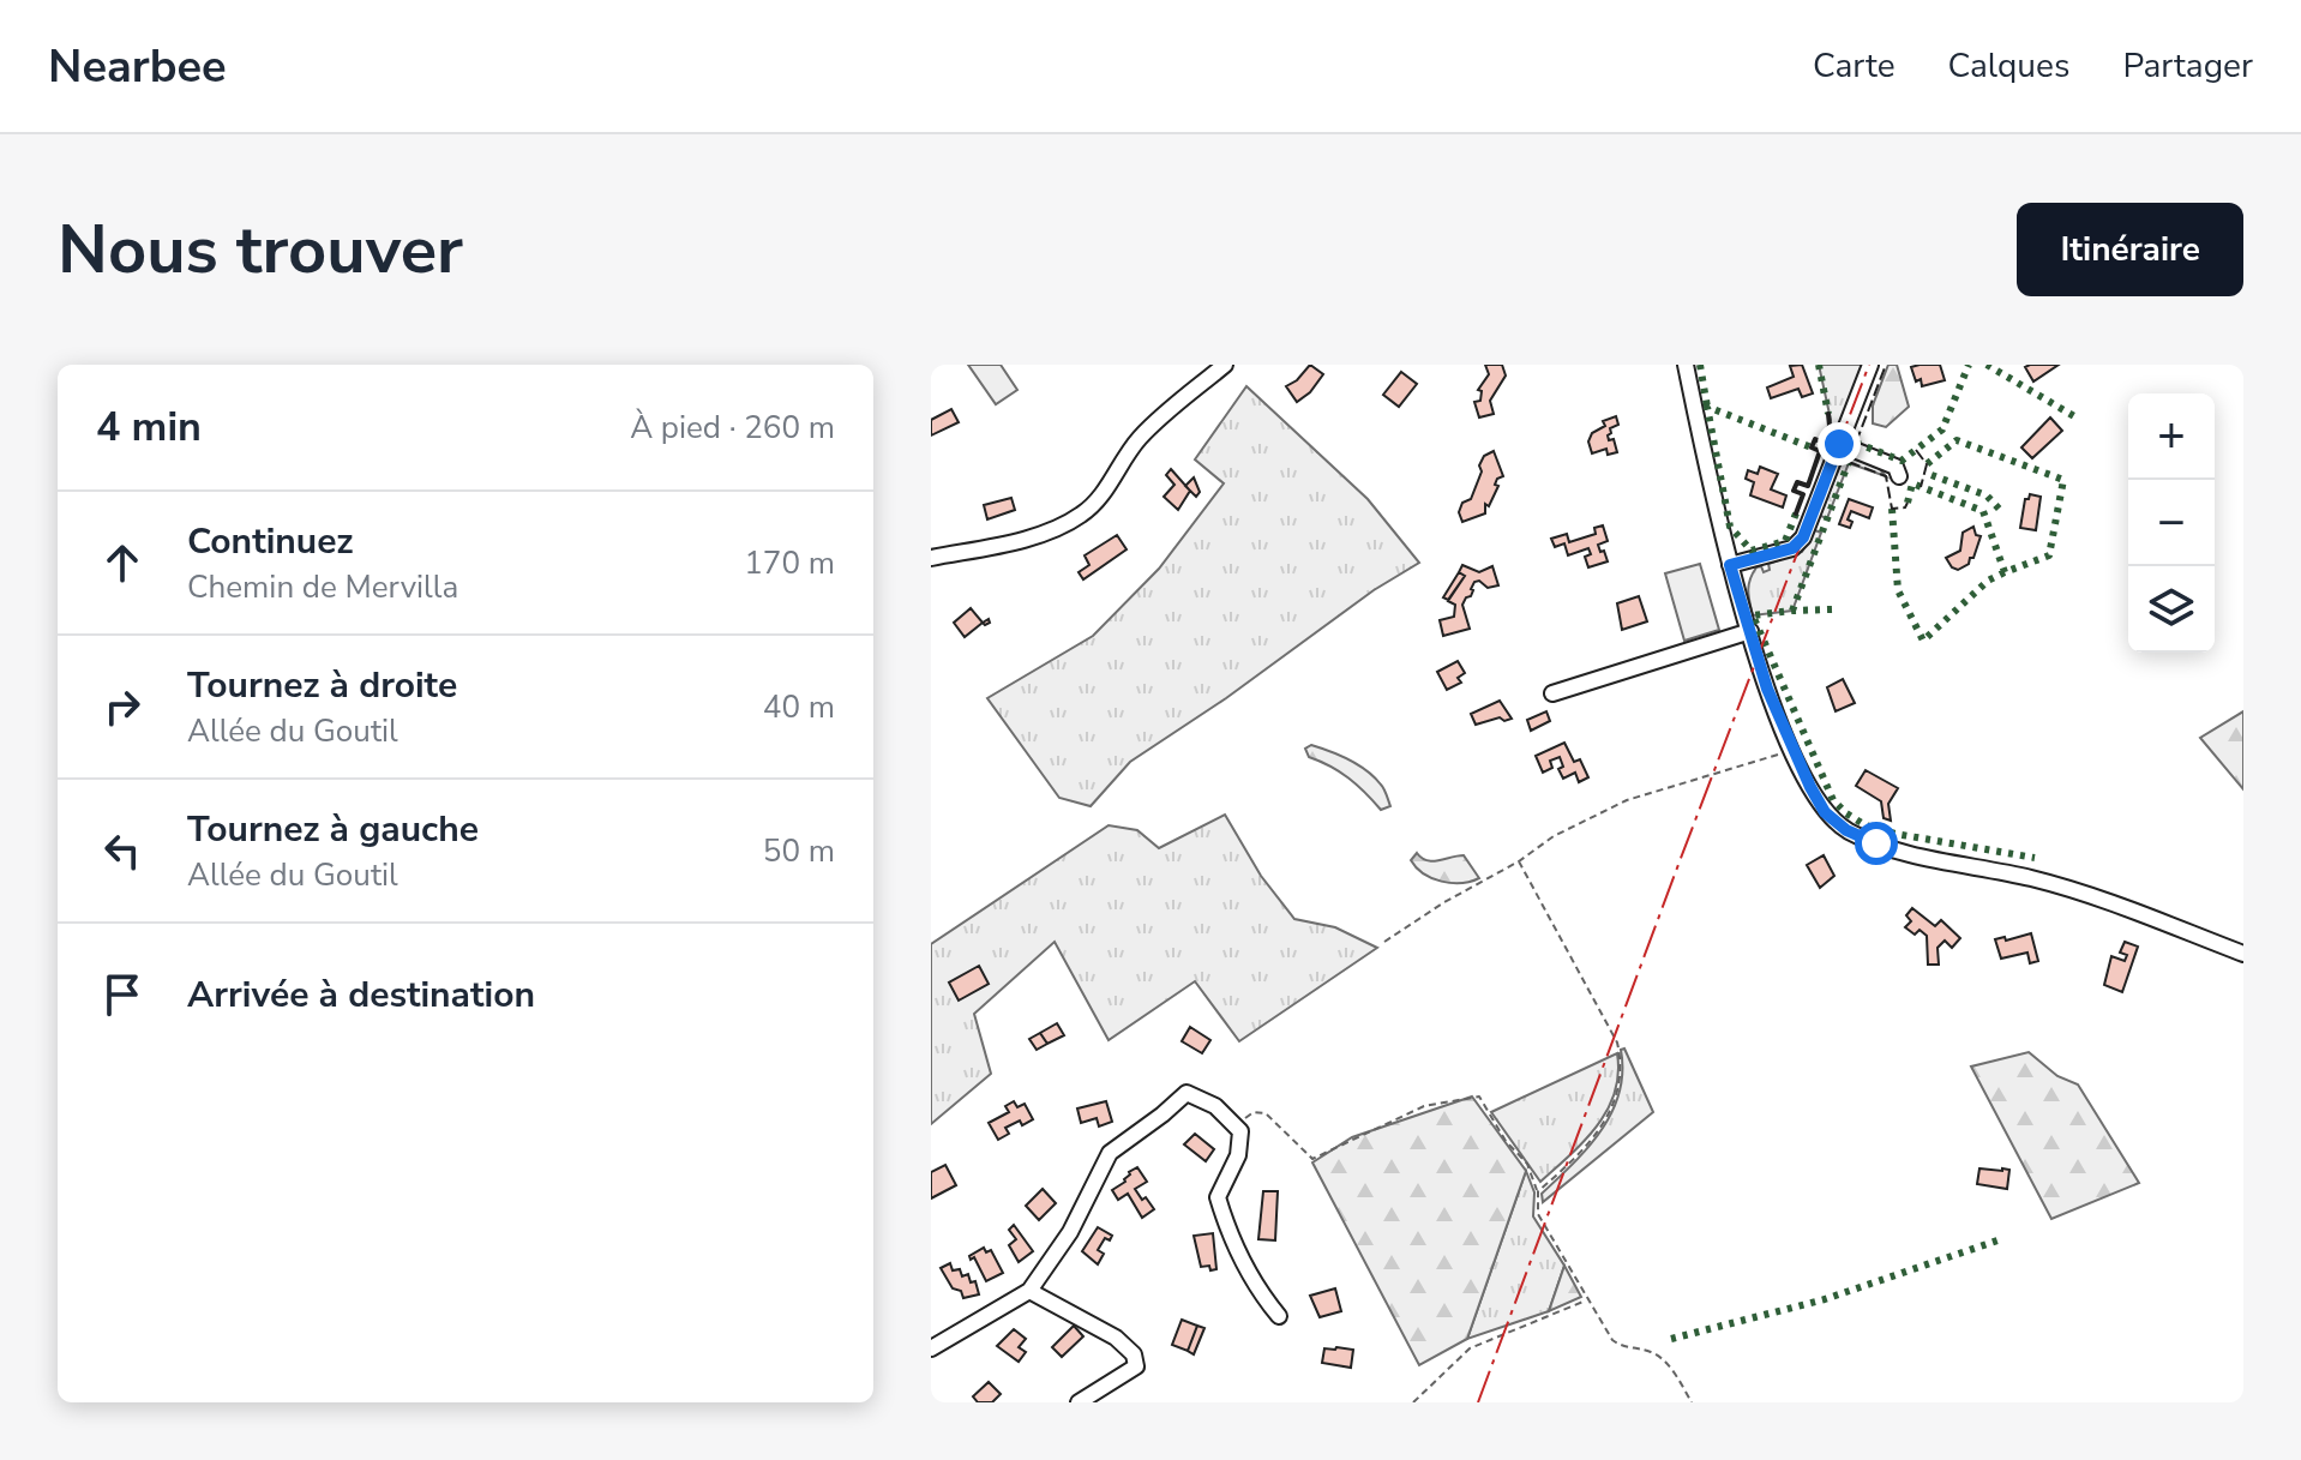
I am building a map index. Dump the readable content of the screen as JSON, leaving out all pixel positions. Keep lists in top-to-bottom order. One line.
{"page":{"header":"Nearbee","nav":["Carte","Calques","Partager"],"buttons":"Itinéraire","title":"Nous trouver","heading":["4 min","À pied · 260 m"],"map_buttons":["+","−"],"list":[["Continuez","Chemin de Mervilla","170 m"],["Tournez à droite","Allée du Goutil","40 m"],["Tournez à gauche","Allée du Goutil","50 m"],"Arrivée à destination"]}}
